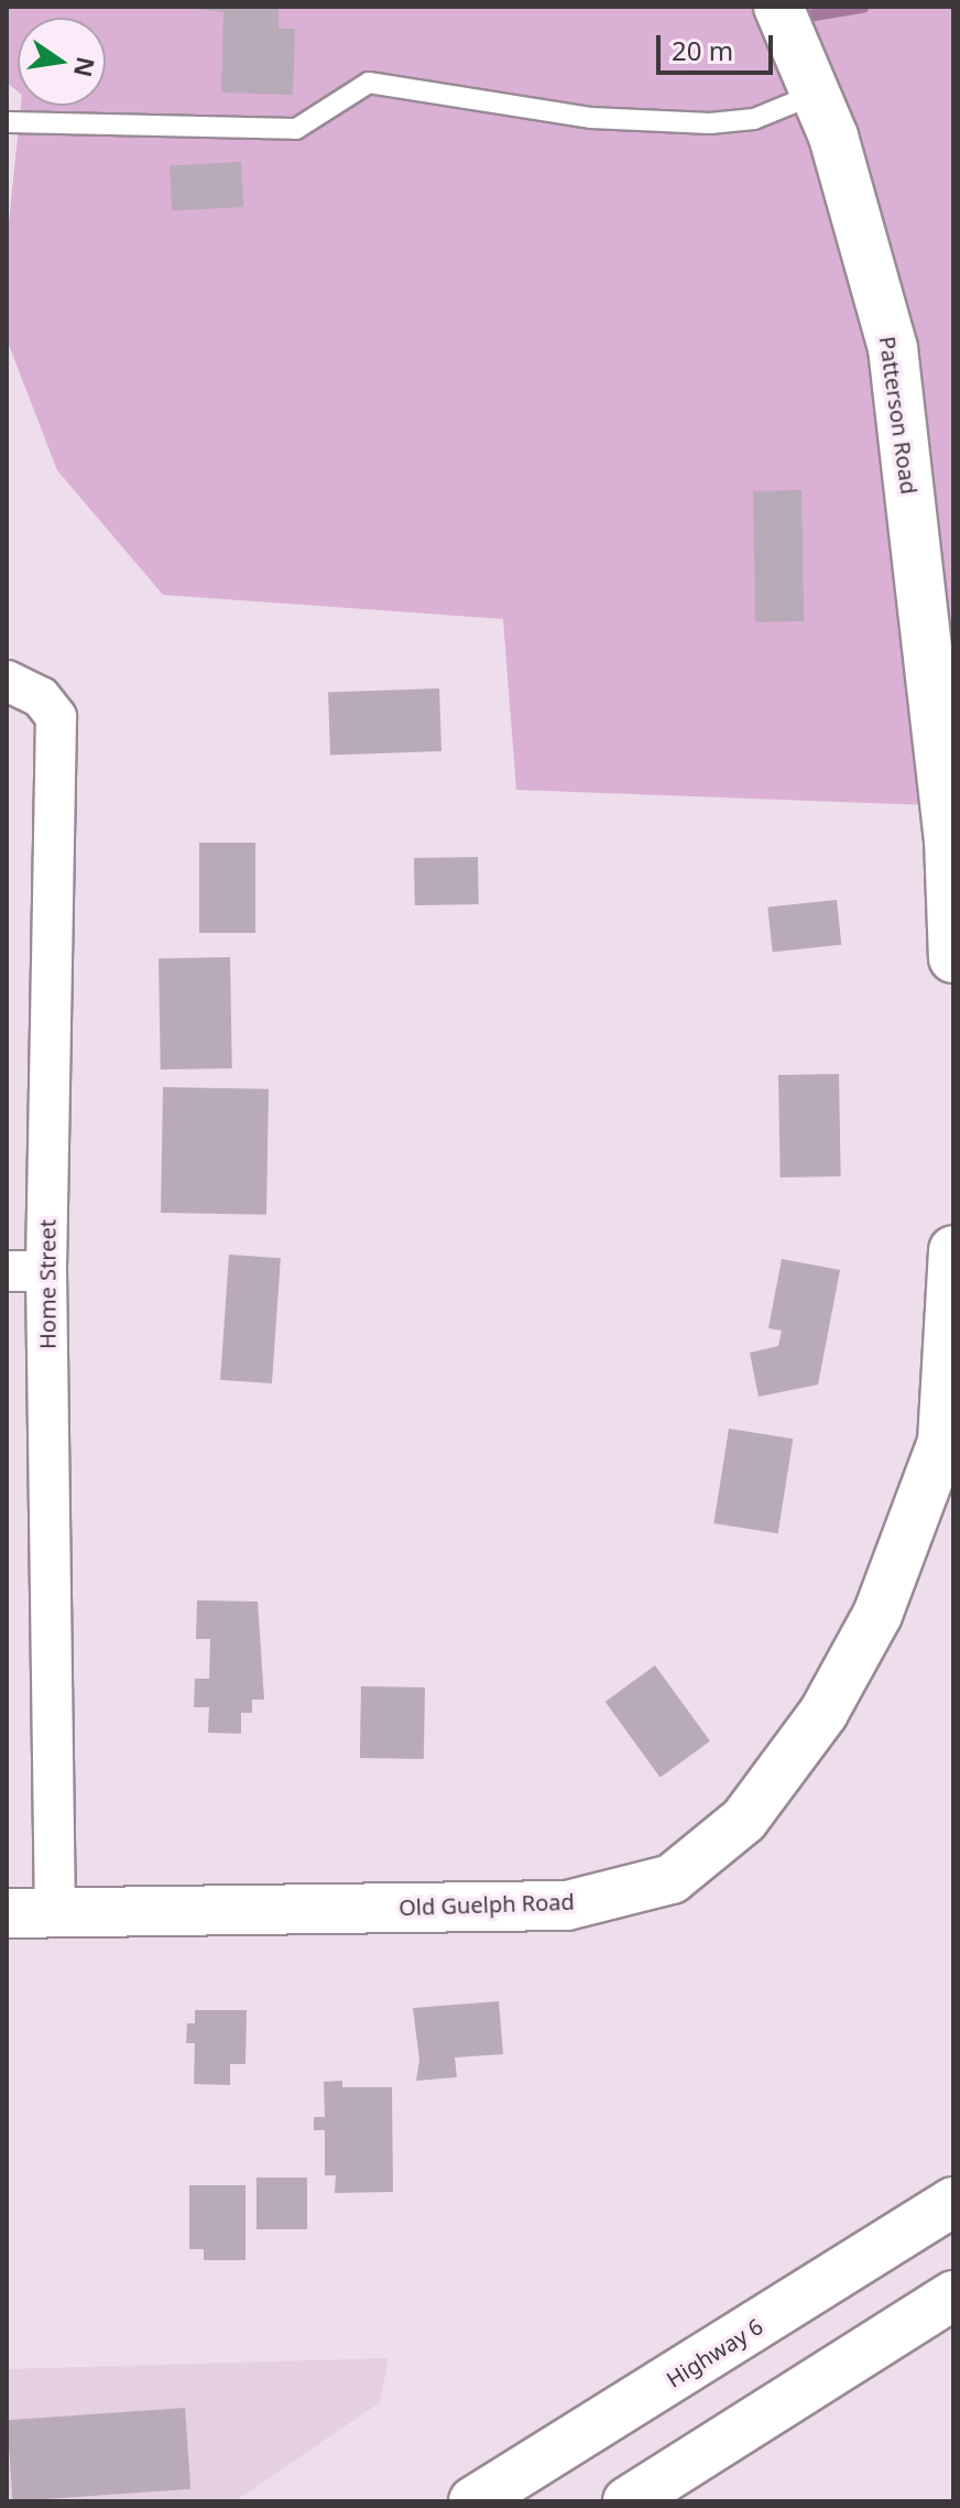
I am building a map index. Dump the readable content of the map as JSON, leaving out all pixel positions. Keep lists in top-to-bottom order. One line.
{"streets":{"main road":["Patterson Road","Old Guelph Road","Highway 6"],"street":["Home Street"]},"crossings":[["Home Street","Old Guelph Road"]],"scale_bar":"20 m","north":"right"}
